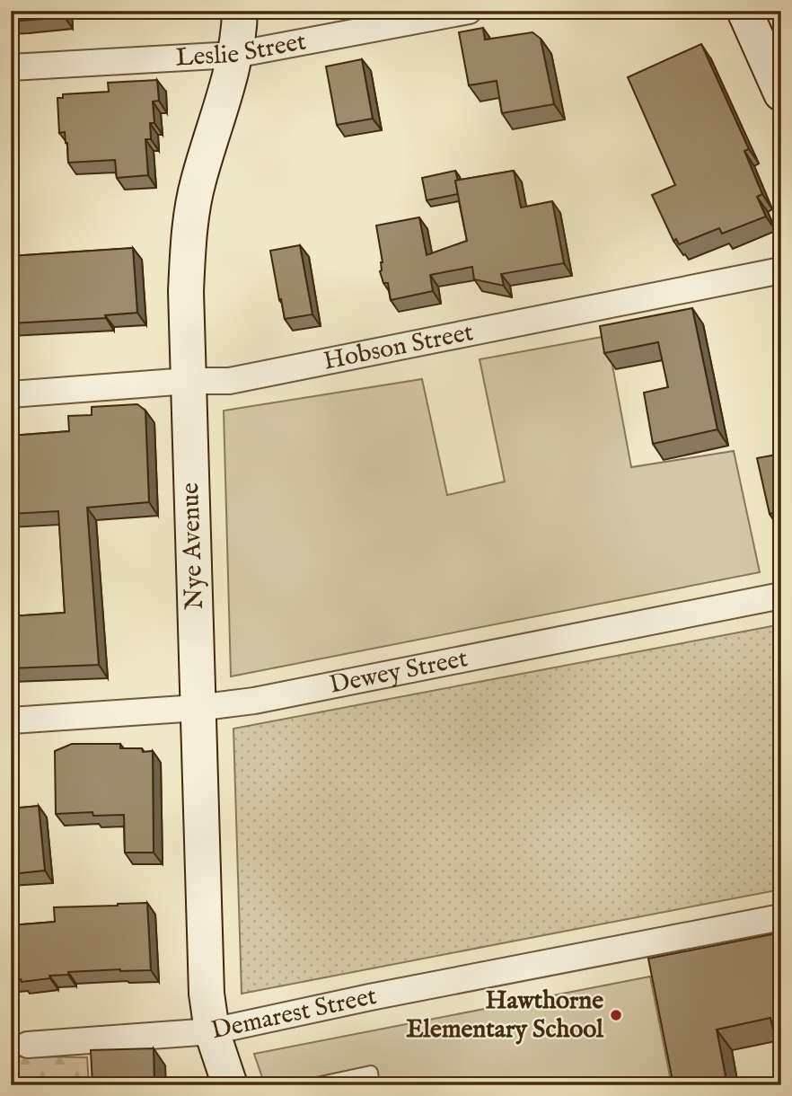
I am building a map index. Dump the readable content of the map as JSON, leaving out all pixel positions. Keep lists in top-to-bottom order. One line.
{"streets":{"street":["Leslie Street","Hobson Street","Nye Avenue","Dewey Street","Demarest Street"]},"crossings":[["Leslie Street","Nye Avenue"],["Hobson Street","Nye Avenue"],["Nye Avenue","Dewey Street"],["Nye Avenue","Demarest Street"]],"places":["Hawthorne Elementary School"]}
